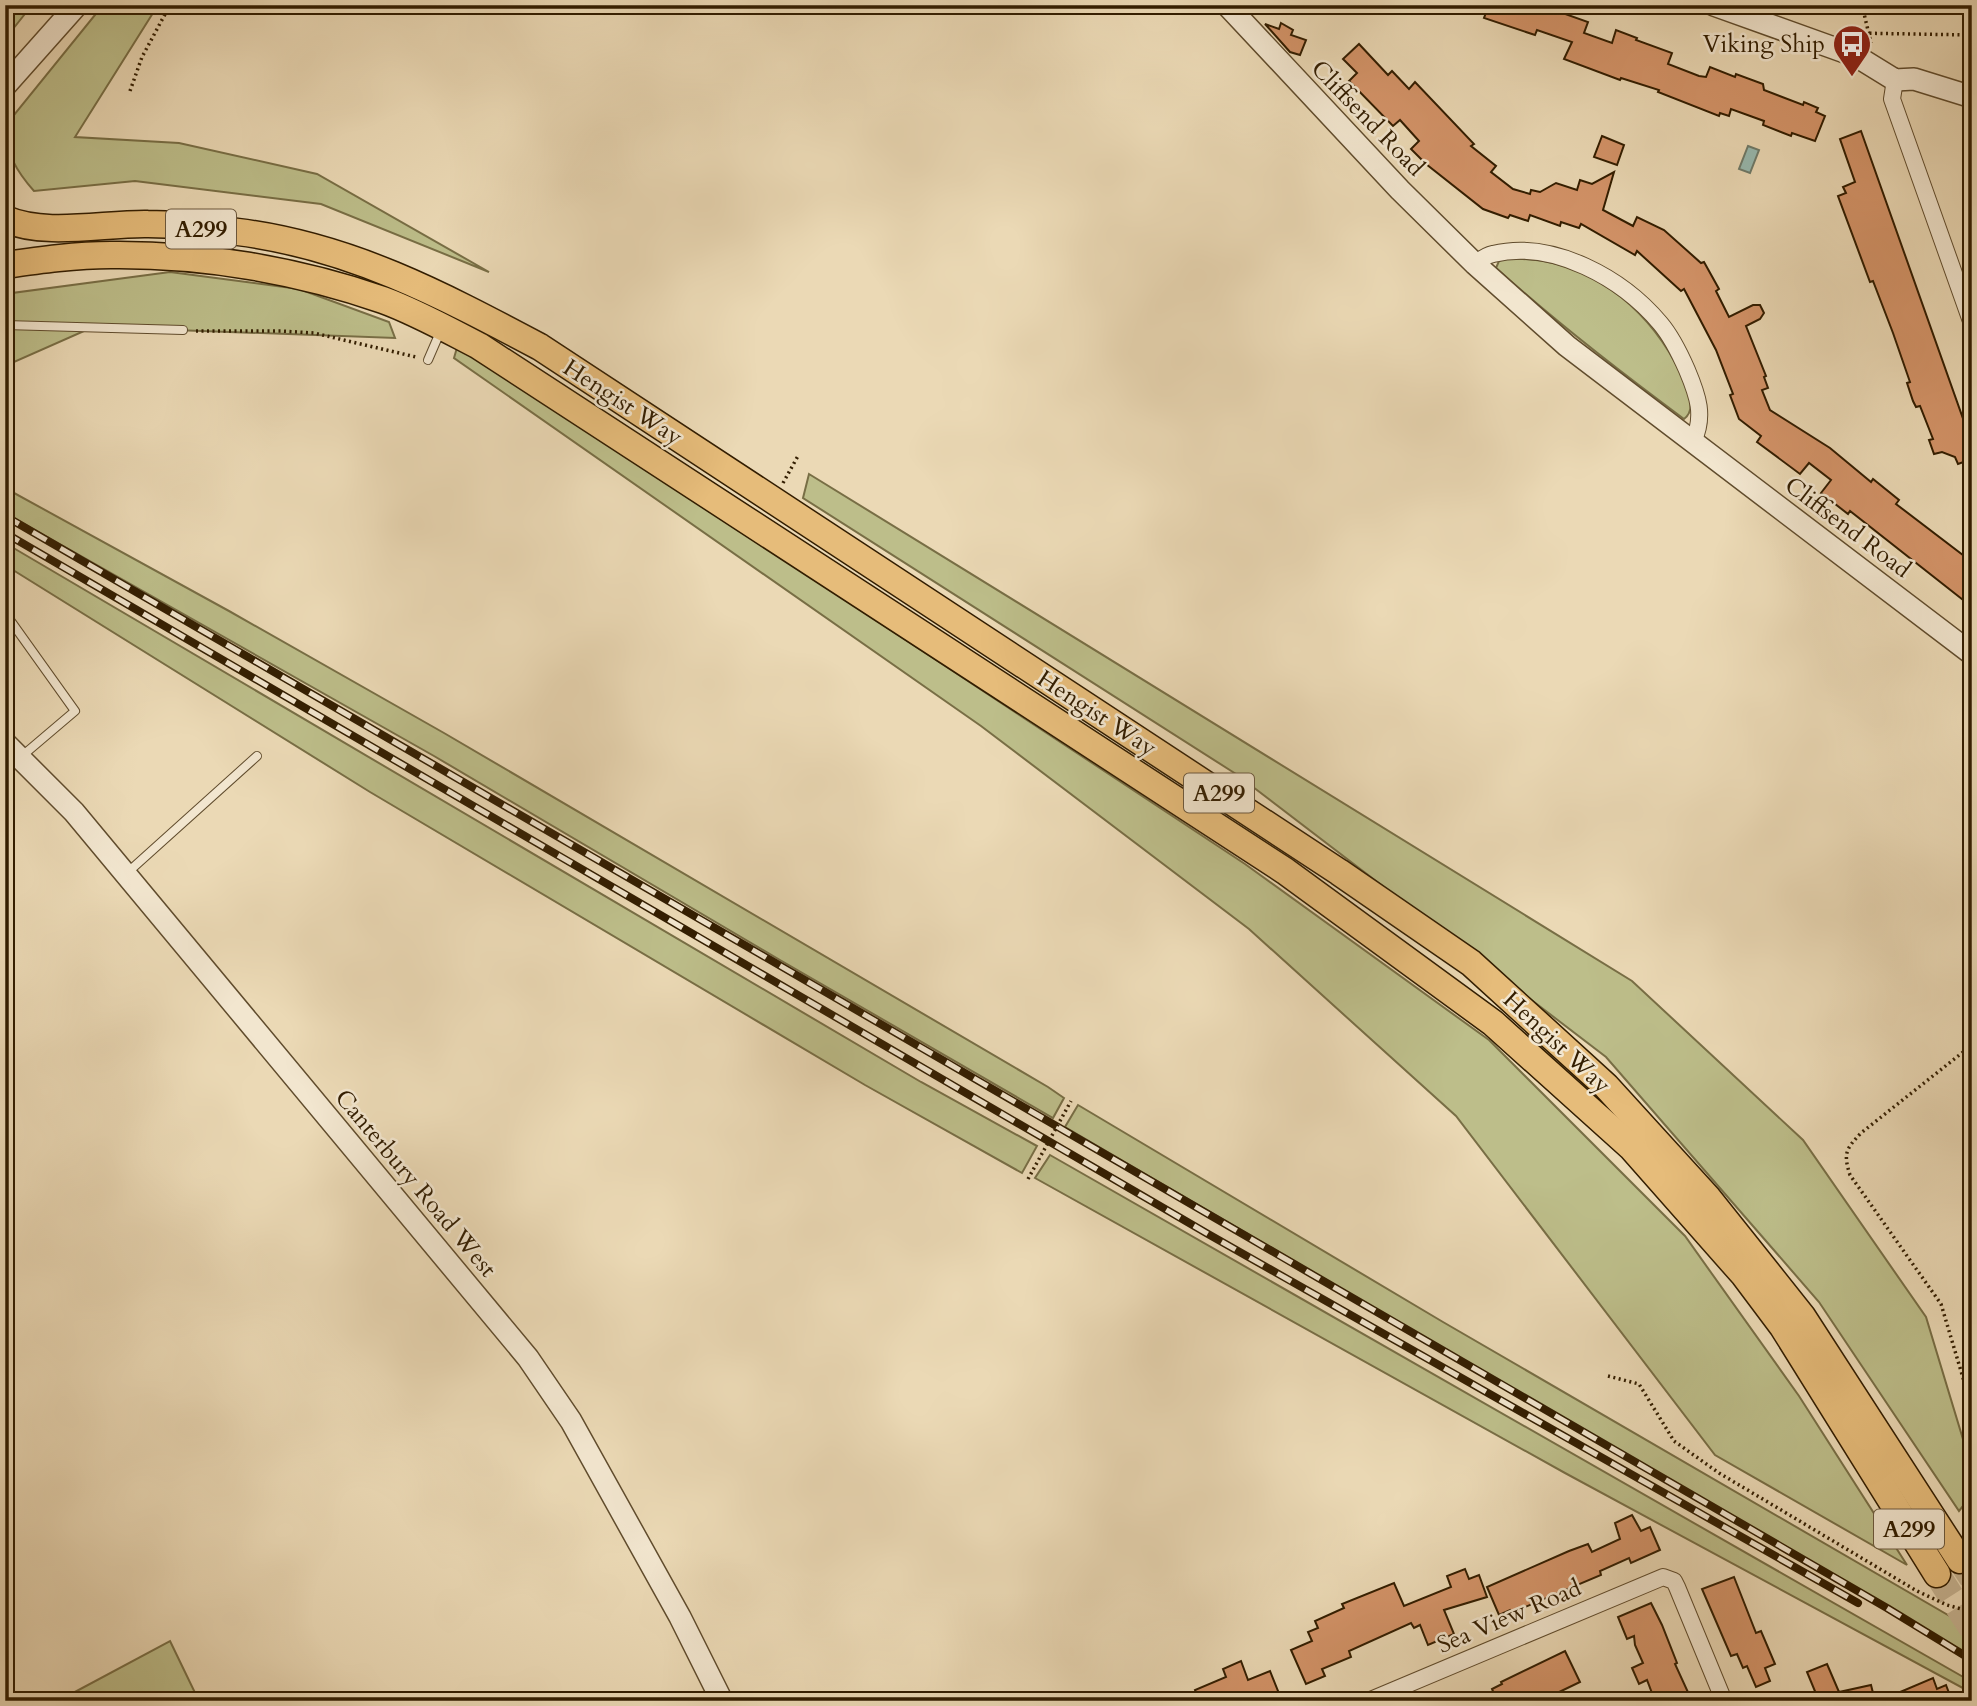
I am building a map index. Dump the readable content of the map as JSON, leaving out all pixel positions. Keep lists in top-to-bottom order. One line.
{"streets":{"highway":["A299","Hengist Way"],"street":["Cliffsend Road","Canterbury Road West","Sea View Road"]},"places":{"bus stop":["Viking Ship"]}}
